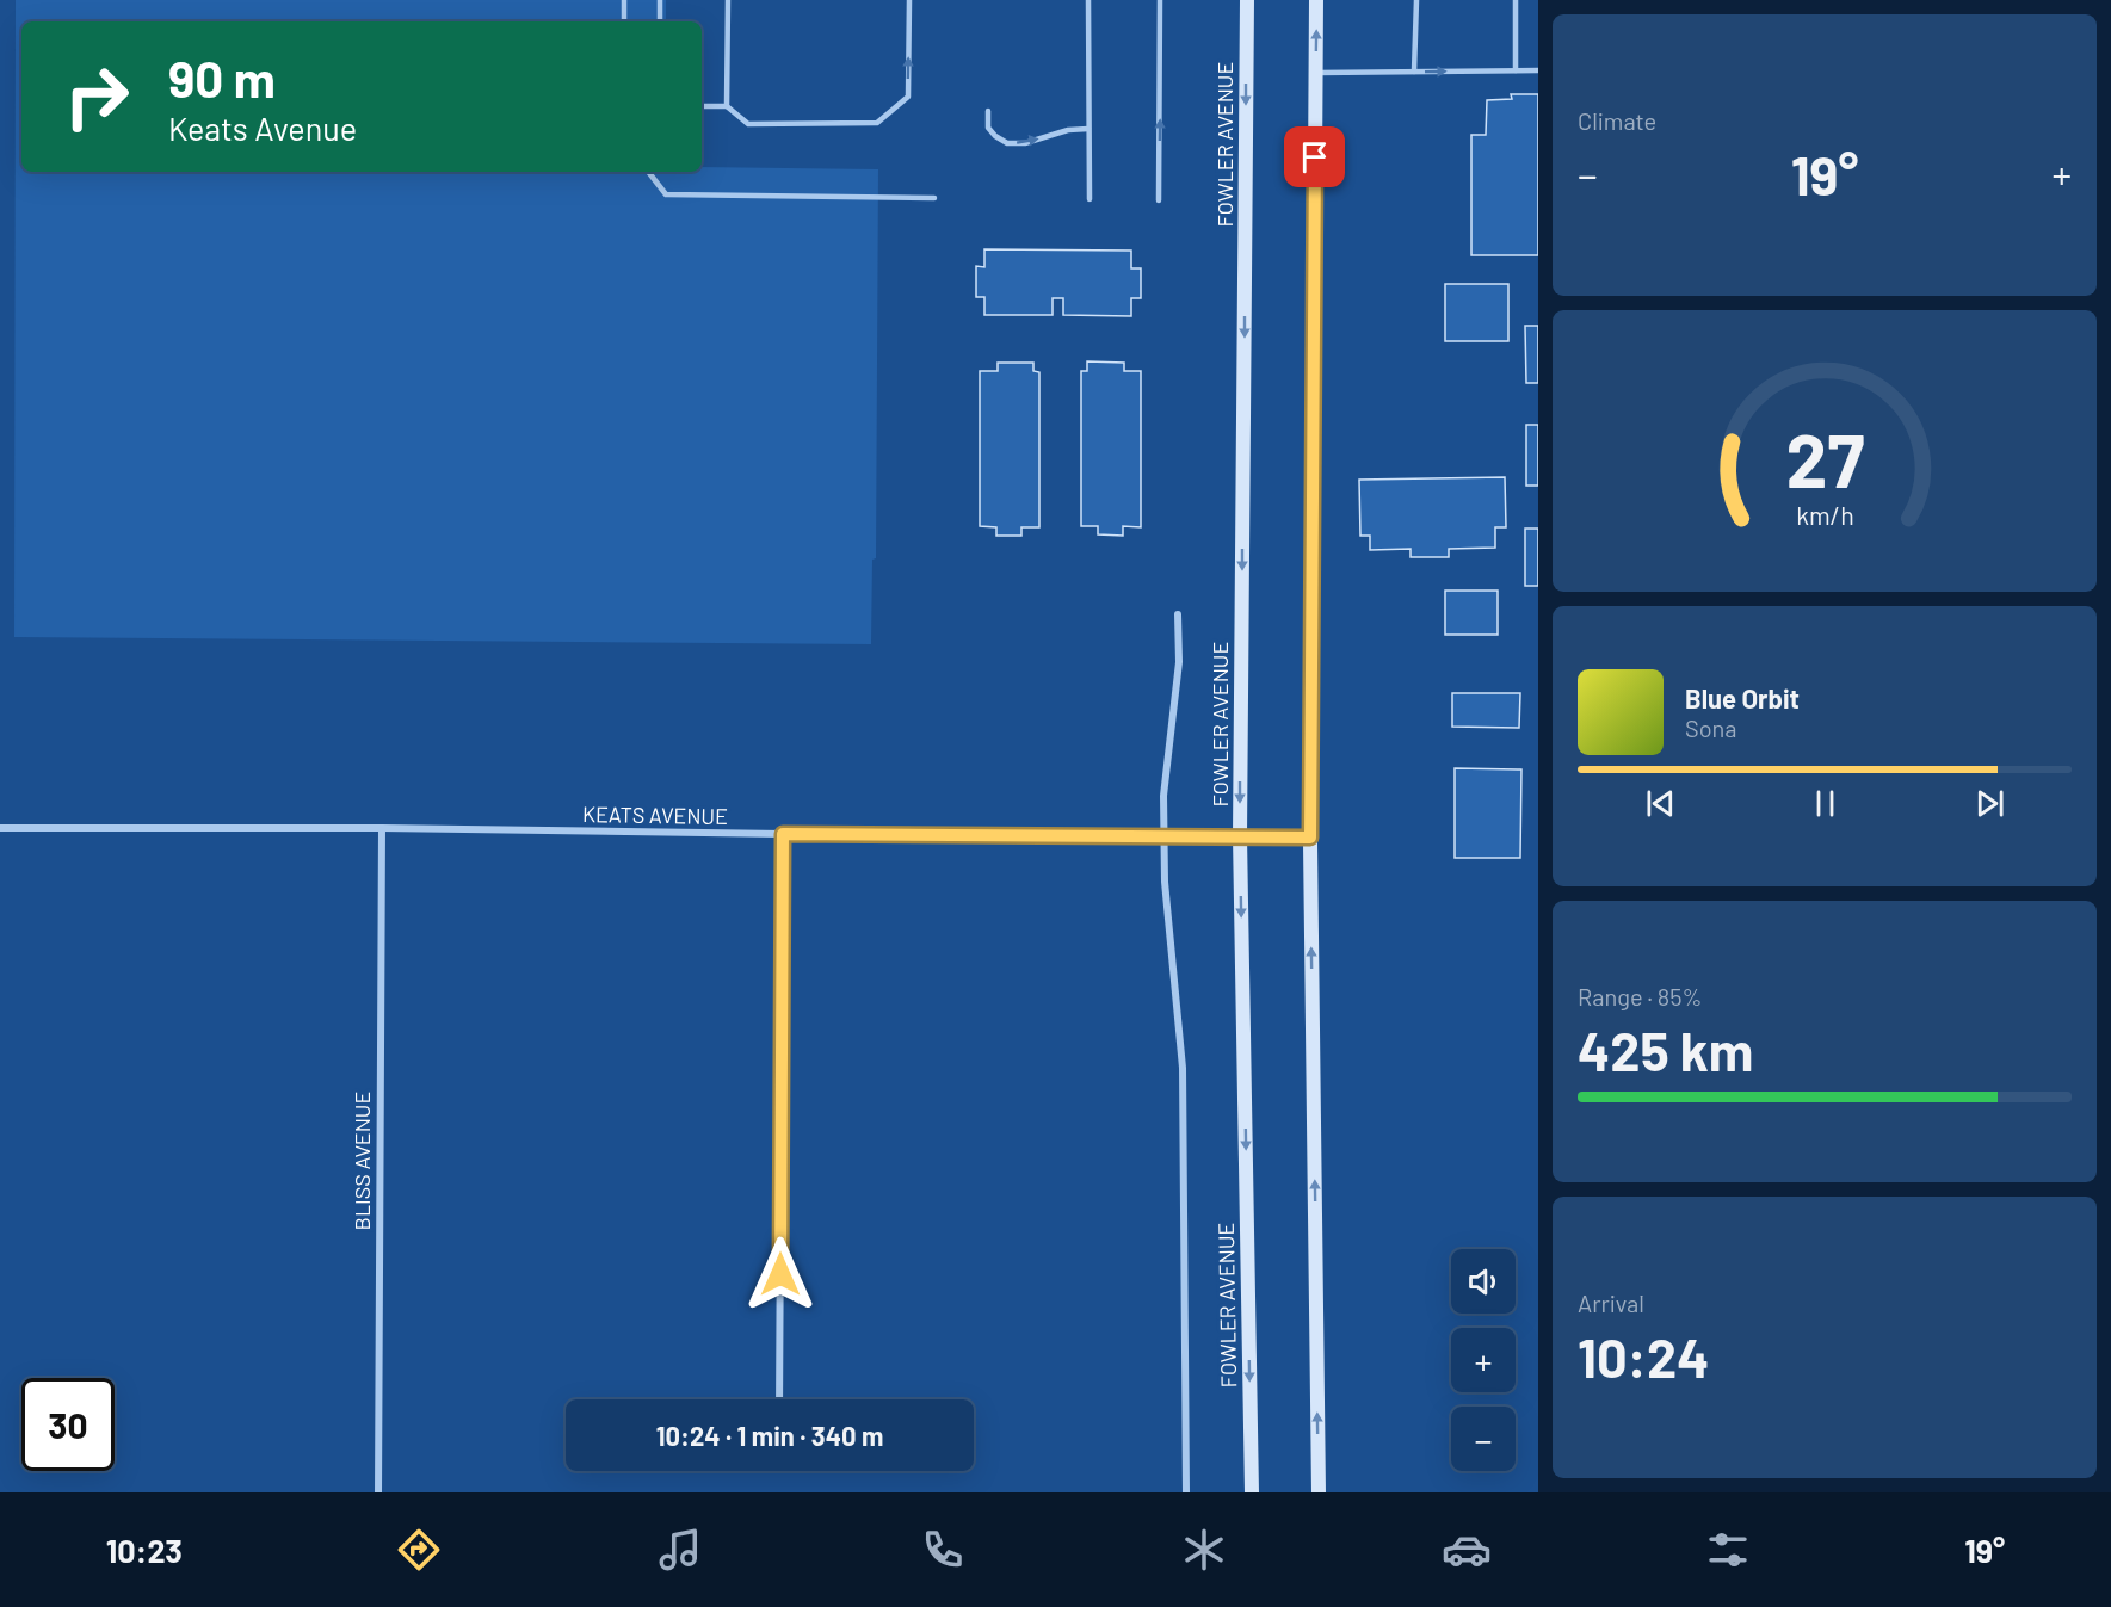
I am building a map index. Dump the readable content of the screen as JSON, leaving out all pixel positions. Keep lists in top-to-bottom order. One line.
{"streets":{"main road":["FOWLER AVENUE"],"street":["KEATS AVENUE","BLISS AVENUE"]},"crossings":[["FOWLER AVENUE","KEATS AVENUE"],["KEATS AVENUE","BLISS AVENUE"]],"page":{"tile":["Climate",["Range · 85%","425 km"],["Arrival","10:24"]],"turn":["90 m","Keats Avenue"],"heat":["−","19°","+"],"song":["Blue Orbit","Sona"],"map_buttons":["+","−"],"limit":"30","trip":"10:24 · 1 min · 340 m","tabs":["10:23","19°"],"gauge":["27","km/h"]}}
